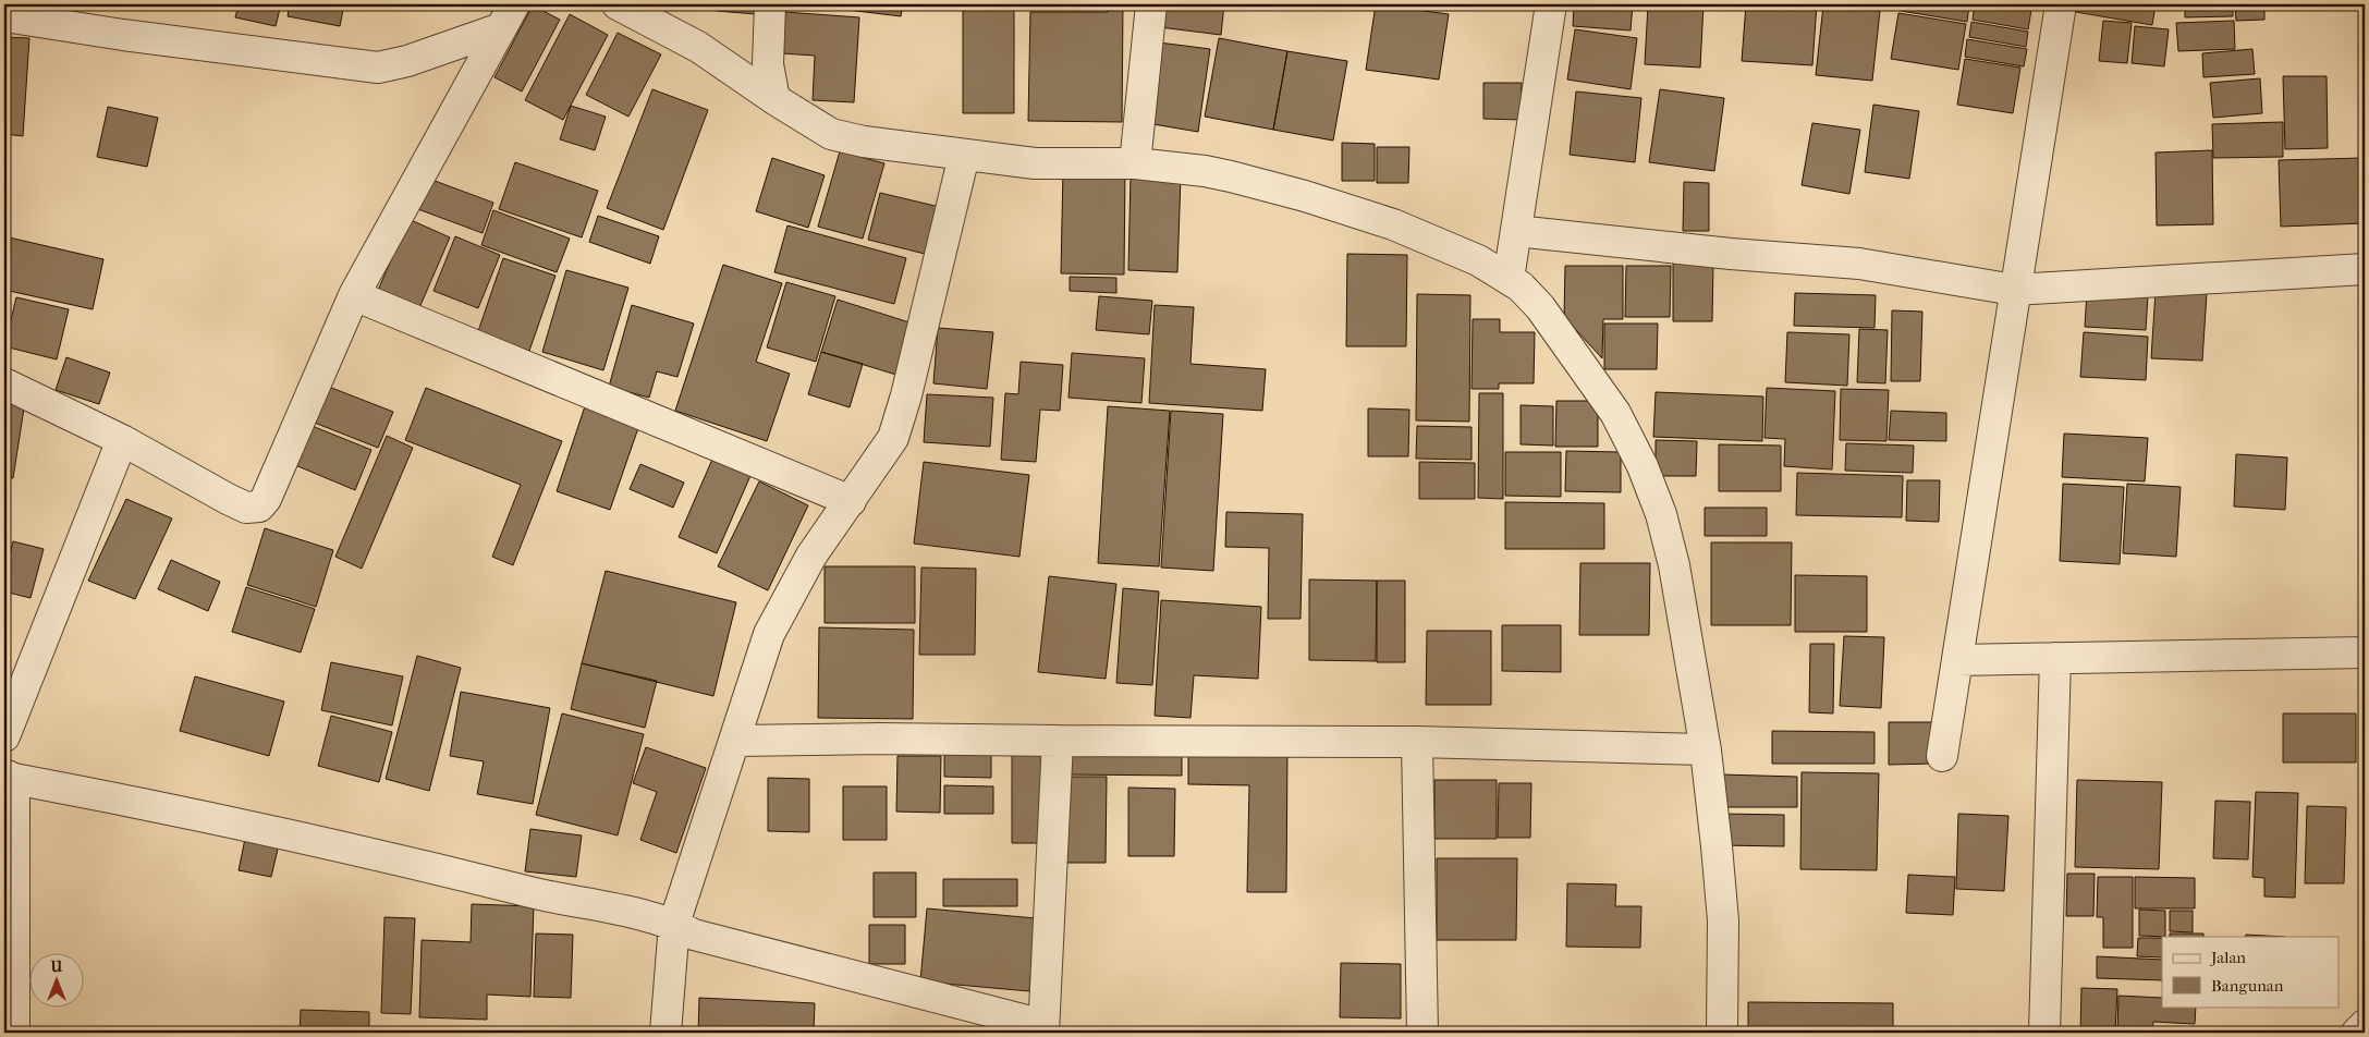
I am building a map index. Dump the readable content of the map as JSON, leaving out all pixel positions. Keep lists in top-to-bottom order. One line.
{"legend":["Jalan","Bangunan"],"north":"top"}
